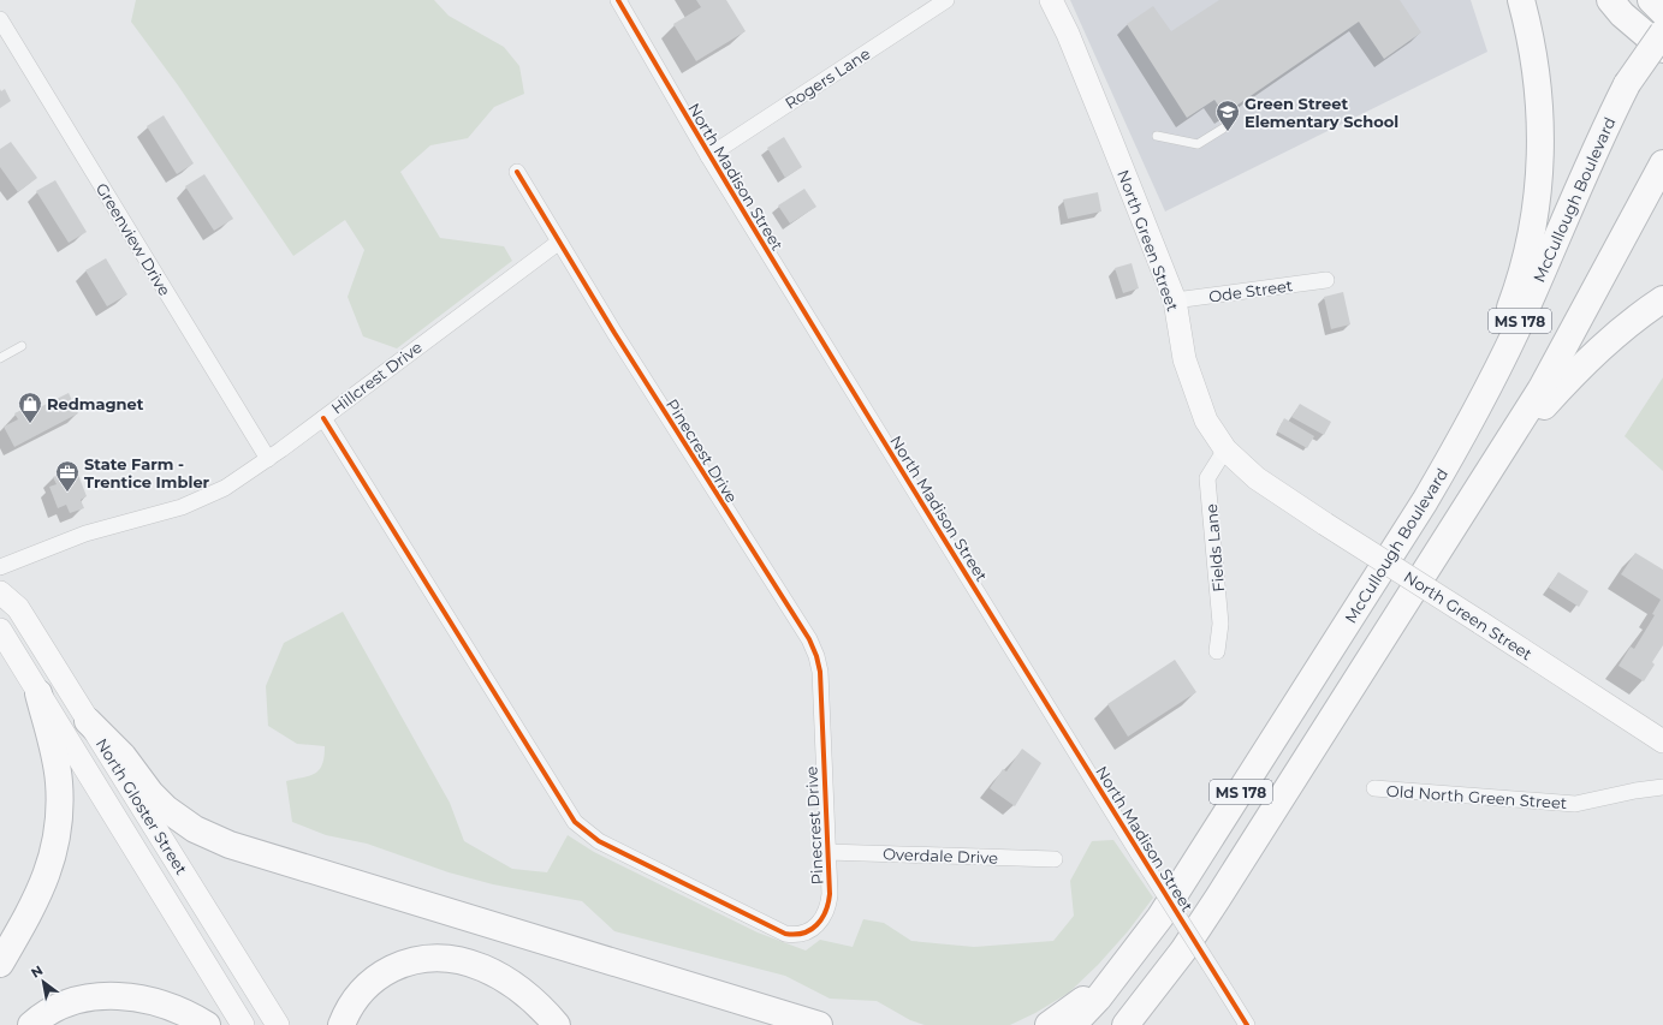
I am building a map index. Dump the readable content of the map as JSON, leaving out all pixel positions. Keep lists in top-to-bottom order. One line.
{"streets":{"highway":["McCullough Boulevard","MS 178"],"street":["Rogers Lane","North Madison Street","Greenview Drive","North Green Street","Ode Street","Hillcrest Drive","Pinecrest Drive","Fields Lane","Old North Green Street","North Gloster Street","Overdale Drive"]},"crossings":[["Rogers Lane","North Madison Street"],["Greenview Drive","Hillcrest Drive"],["North Green Street","Ode Street"],["North Green Street","Fields Lane"],["Hillcrest Drive","Pinecrest Drive"],["Pinecrest Drive","Overdale Drive"]],"places":{"school or university":["Green Street Elementary School"],"shop":["Redmagnet"],"office":["State Farm - Trentice Imbler"]},"north":"top left"}
